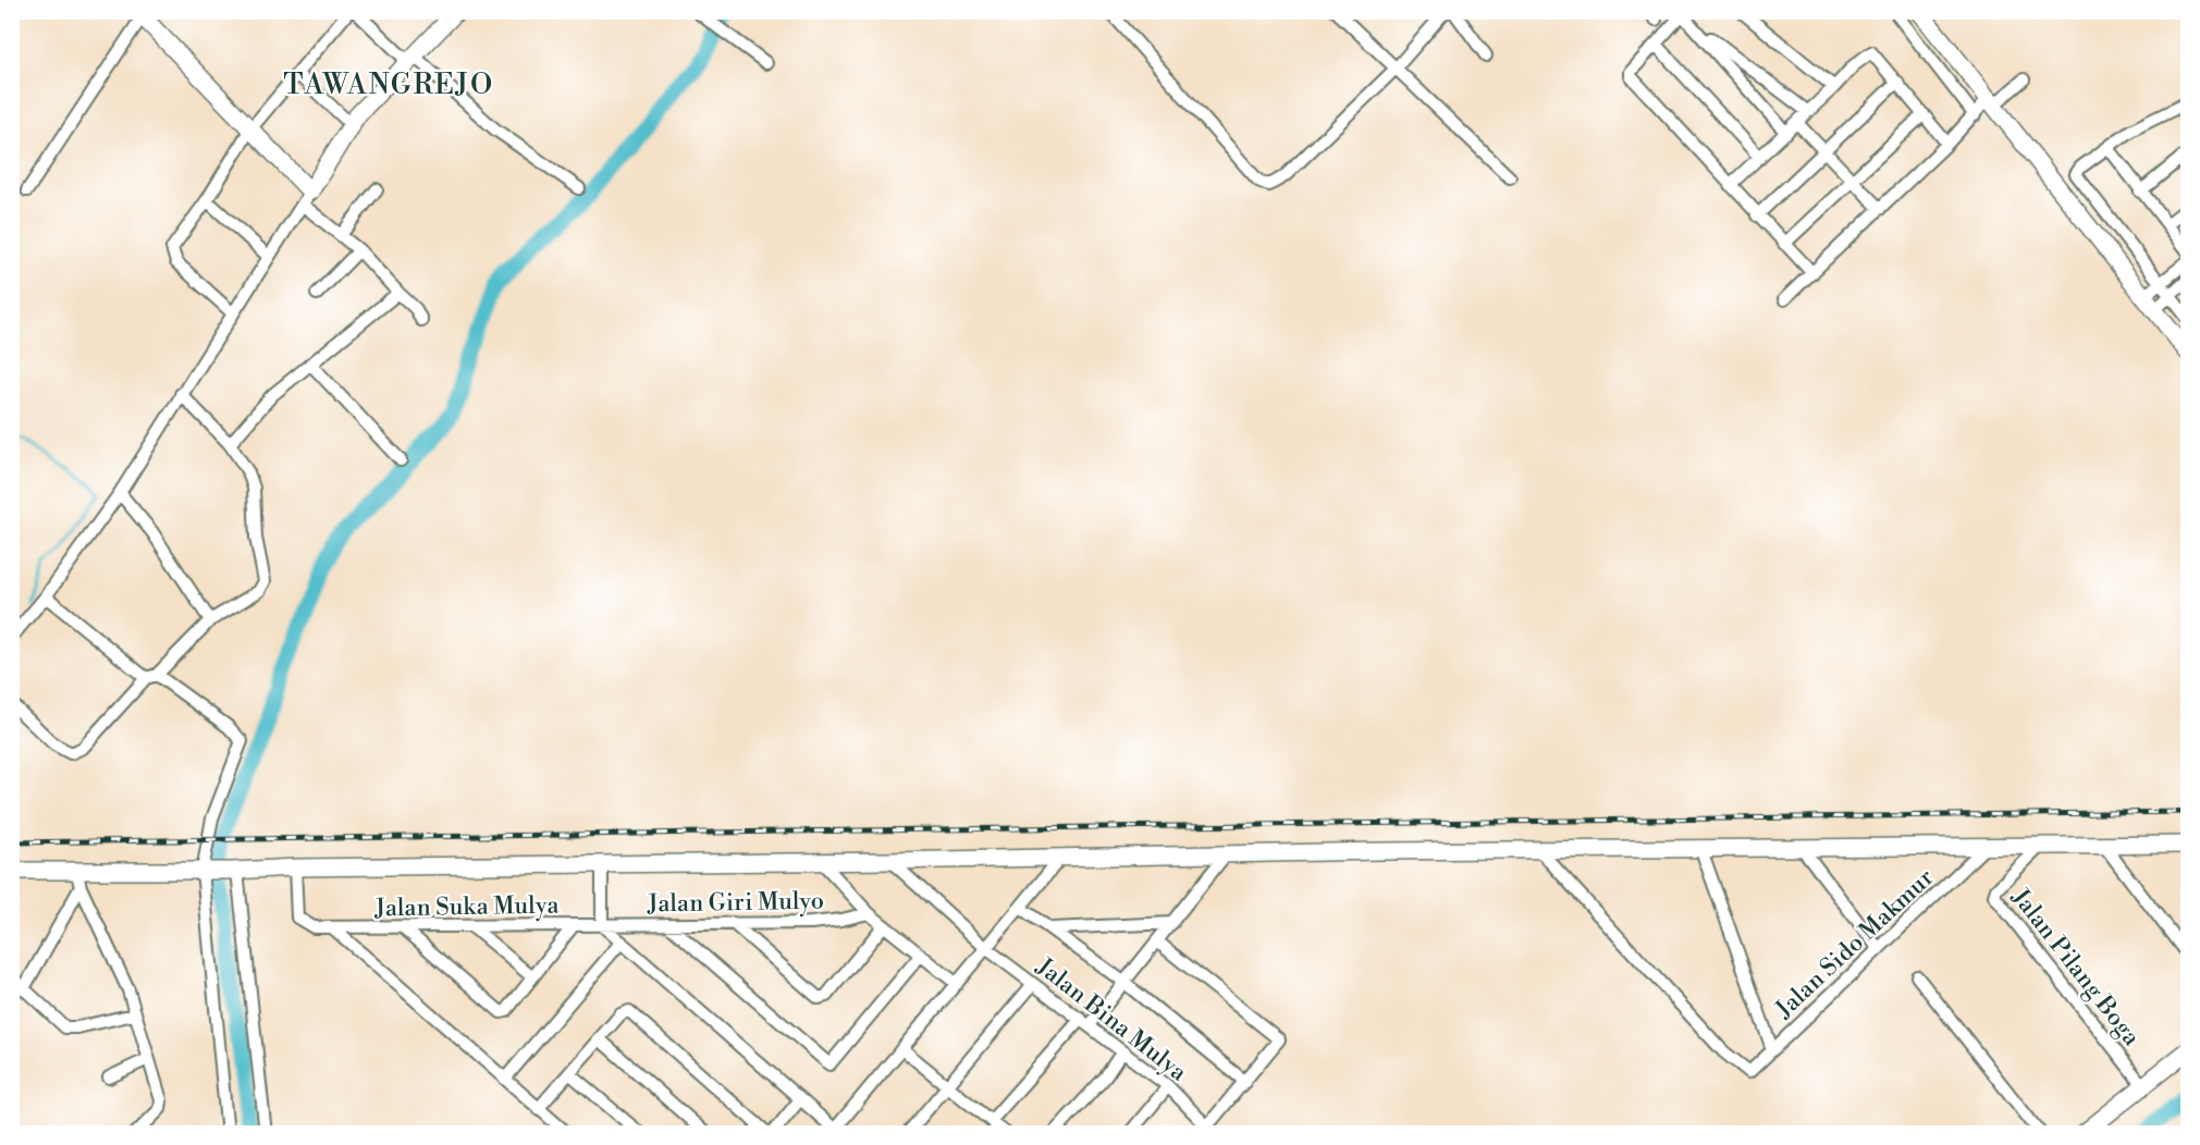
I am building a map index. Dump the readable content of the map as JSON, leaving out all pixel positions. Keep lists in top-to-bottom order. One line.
{"streets":{"street":["Jalan Giri Mulyo","Jalan Suka Mulya","Jalan Sido Makmur","Jalan Pilang Boga","Jalan Bina Mulya"]},"crossings":[["Jalan Giri Mulyo","Jalan Suka Mulya"]],"districts":["TAWANGREJO"]}
